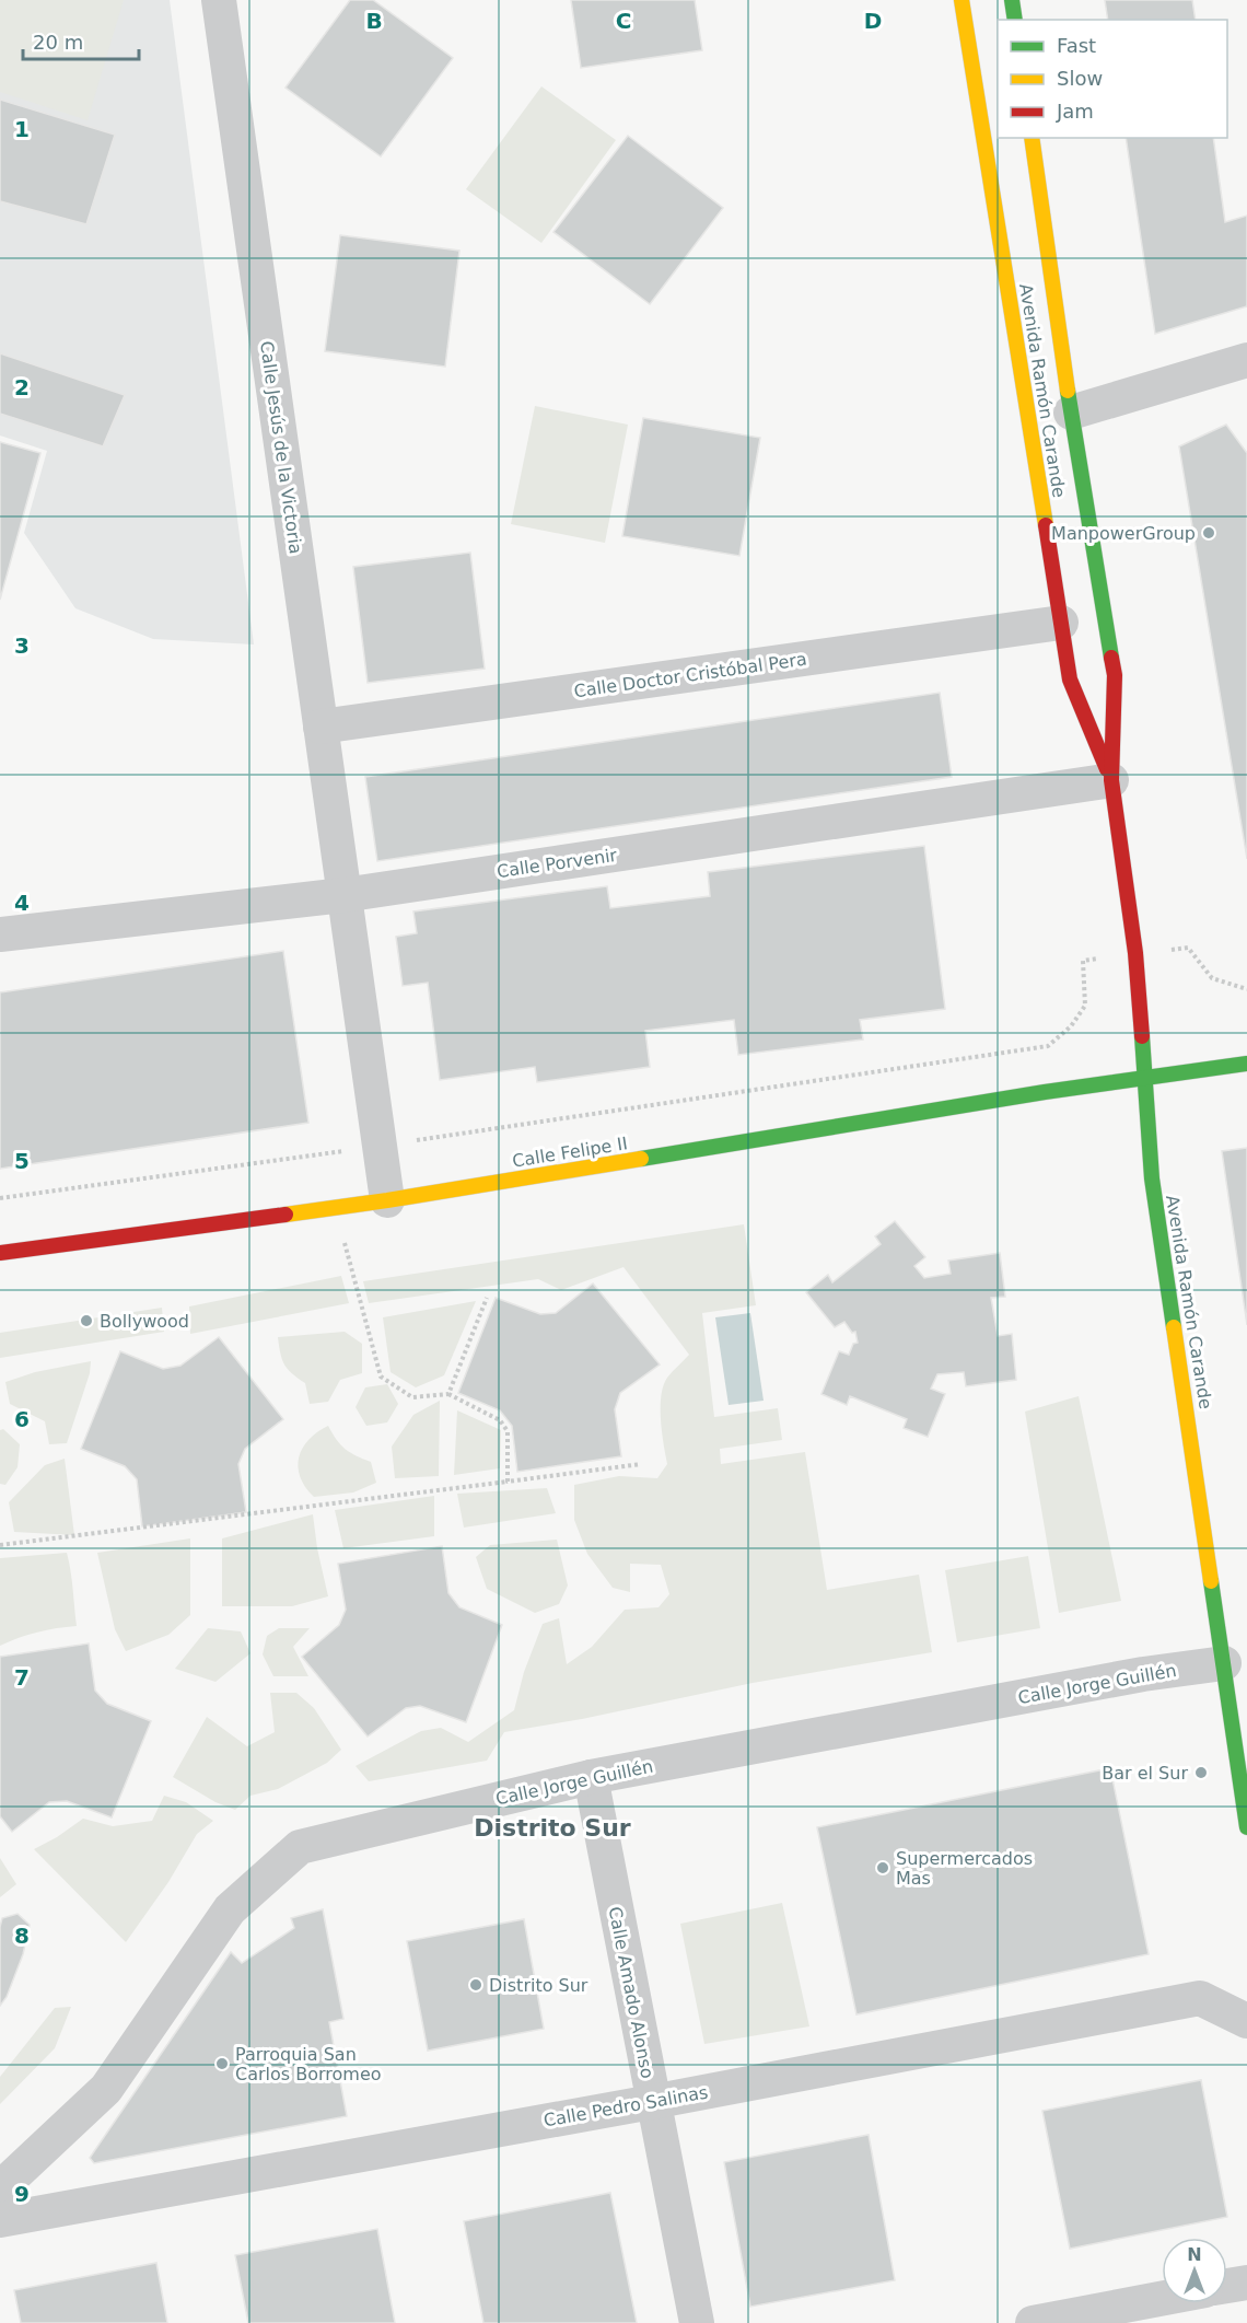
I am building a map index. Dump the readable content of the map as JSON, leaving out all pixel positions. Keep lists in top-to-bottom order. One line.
{"streets":{"main road":["Avenida Ramón Carande","Calle Felipe II"],"street":["Calle Jesús de la Victoria","Calle Doctor Cristóbal Pera","Calle Porvenir","Calle Jorge Guillén","Calle Amado Alonso","Calle Pedro Salinas"]},"crossings":[["Avenida Ramón Carande","Calle Doctor Cristóbal Pera"],["Avenida Ramón Carande","Calle Porvenir"],["Avenida Ramón Carande","Calle Felipe II"],["Avenida Ramón Carande","Calle Jorge Guillén"],["Calle Jesús de la Victoria","Calle Doctor Cristóbal Pera"],["Calle Jesús de la Victoria","Calle Porvenir"],["Calle Jesús de la Victoria","Calle Felipe II"],["Calle Jorge Guillén","Calle Amado Alonso"],["Calle Amado Alonso","Calle Pedro Salinas"]],"districts":["Distrito Sur"],"places":["ManpowerGroup","Bollywood","Bar el Sur","Supermercados Mas","Distrito Sur","Parroquia San Carlos Borromeo"],"legend":["Fast","Slow","Jam"],"scale_bar":"20 m","north":"top","grid":{"columns":["B","C","D"],"rows":["1","2","3","4","5","6","7","8","9"]}}
